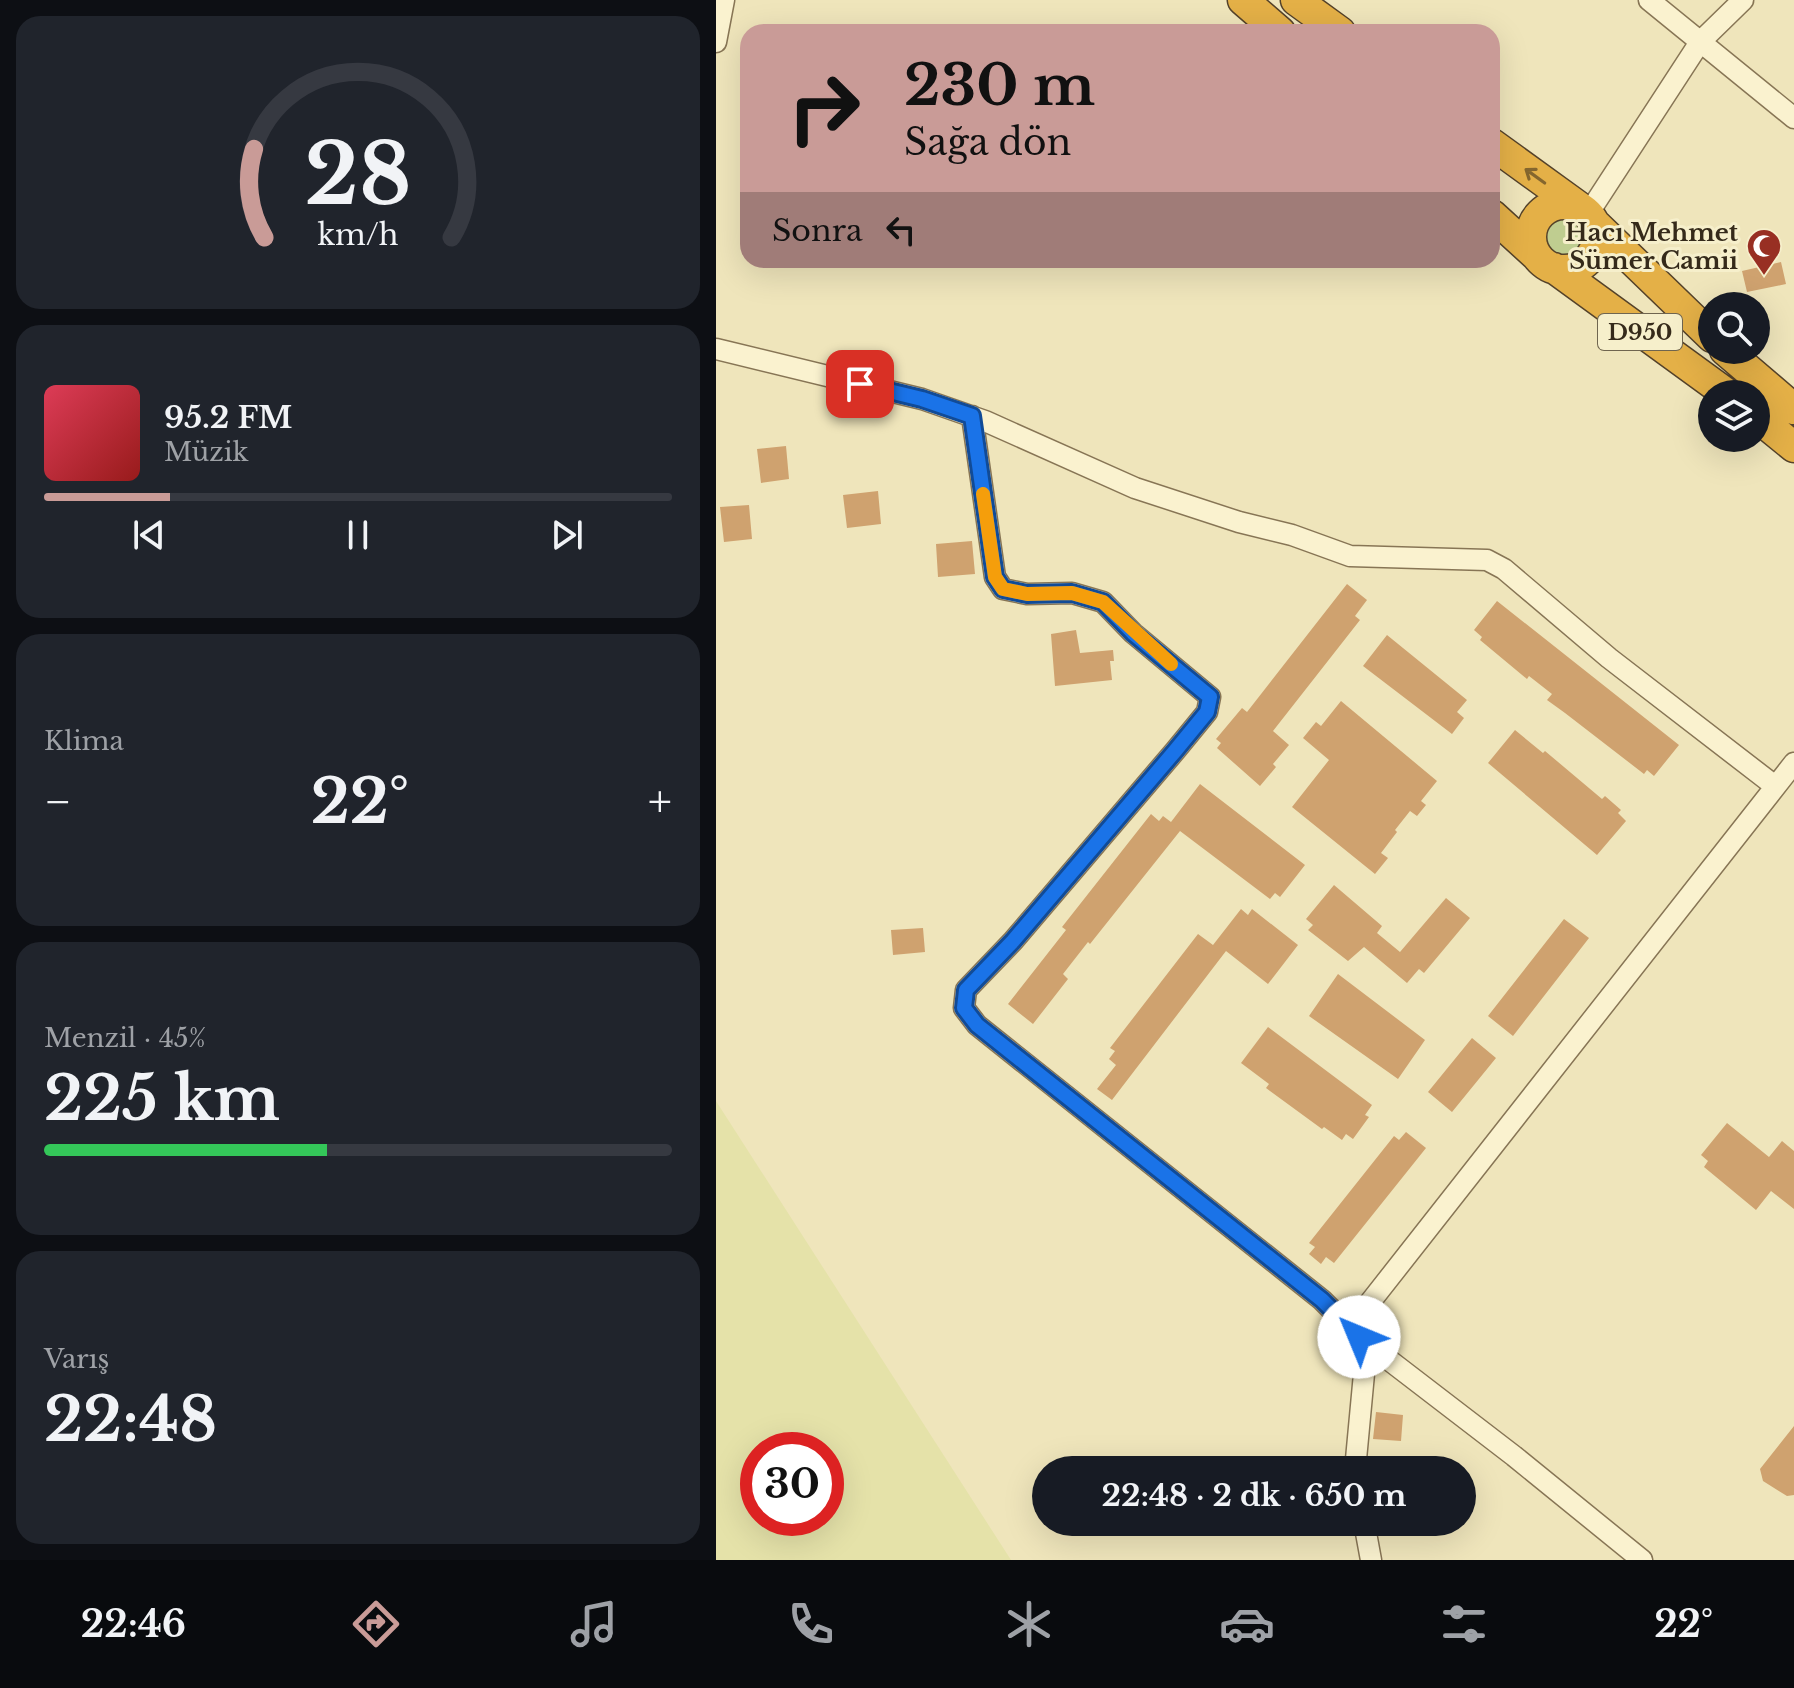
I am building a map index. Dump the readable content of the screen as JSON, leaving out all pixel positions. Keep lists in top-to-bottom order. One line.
{"streets":{"highway":["D950"]},"places":{"mosque":["Hacı Mehmet Sümer Camii"]},"page":{"turn":["230 m","Sağa dön"],"then":"Sonra","song":["95.2 FM","Müzik"],"tile":["Klima",["Menzil · 45%","225 km"],["Varış","22:48"]],"heat":["−","22°","+"],"limit":"30","trip":"22:48 · 2 dk · 650 m","tabs":["22:46","22°"],"gauge":["28","km/h"]}}
